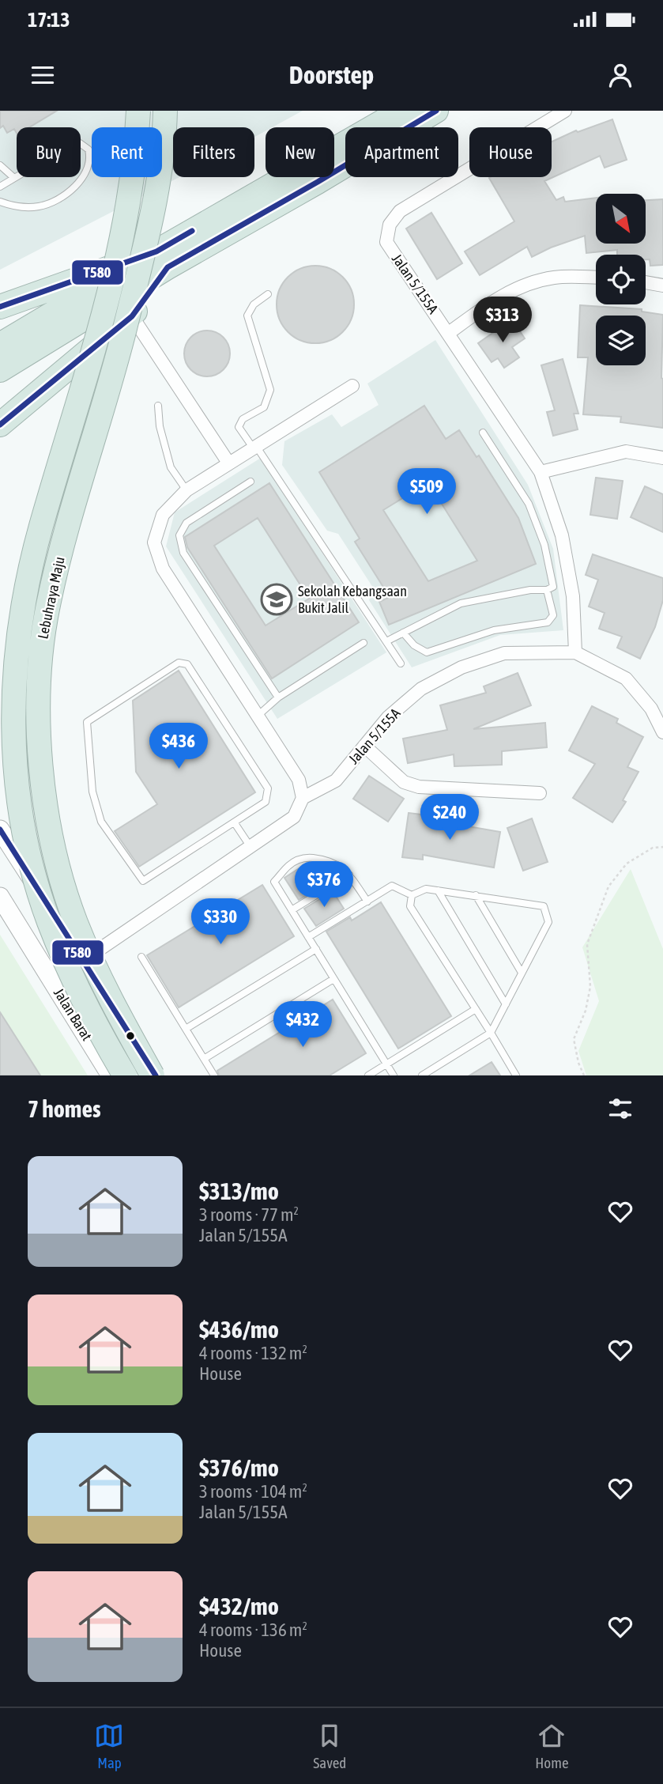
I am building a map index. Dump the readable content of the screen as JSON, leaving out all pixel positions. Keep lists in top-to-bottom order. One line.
{"streets":{"highway":["Lebuhraya Maju"],"main road":["Jalan Barat"],"street":["Jalan 5/155A"]},"places":{"school or university":["Sekolah Kebangsaan Bukit Jalil"]},"lines":["transit line T580"],"north":"bottom right","page":{"status":"17:13","header":"Doorstep","chip":["Buy","Rent","Filters","New","Apartment","House"],"price":["$313","$509","$436","$240","$376","$330","$432"],"heading":"7 homes","list":[{"name":"$313/mo","note":"3 rooms · 77 m² · Jalan 5/155A"},{"name":"$436/mo","note":"4 rooms · 132 m² · House"},{"name":"$376/mo","note":"3 rooms · 104 m² · Jalan 5/155A"},{"name":"$432/mo","note":"4 rooms · 136 m² · House"}],"tabs":["Map","Saved","Home"]}}
